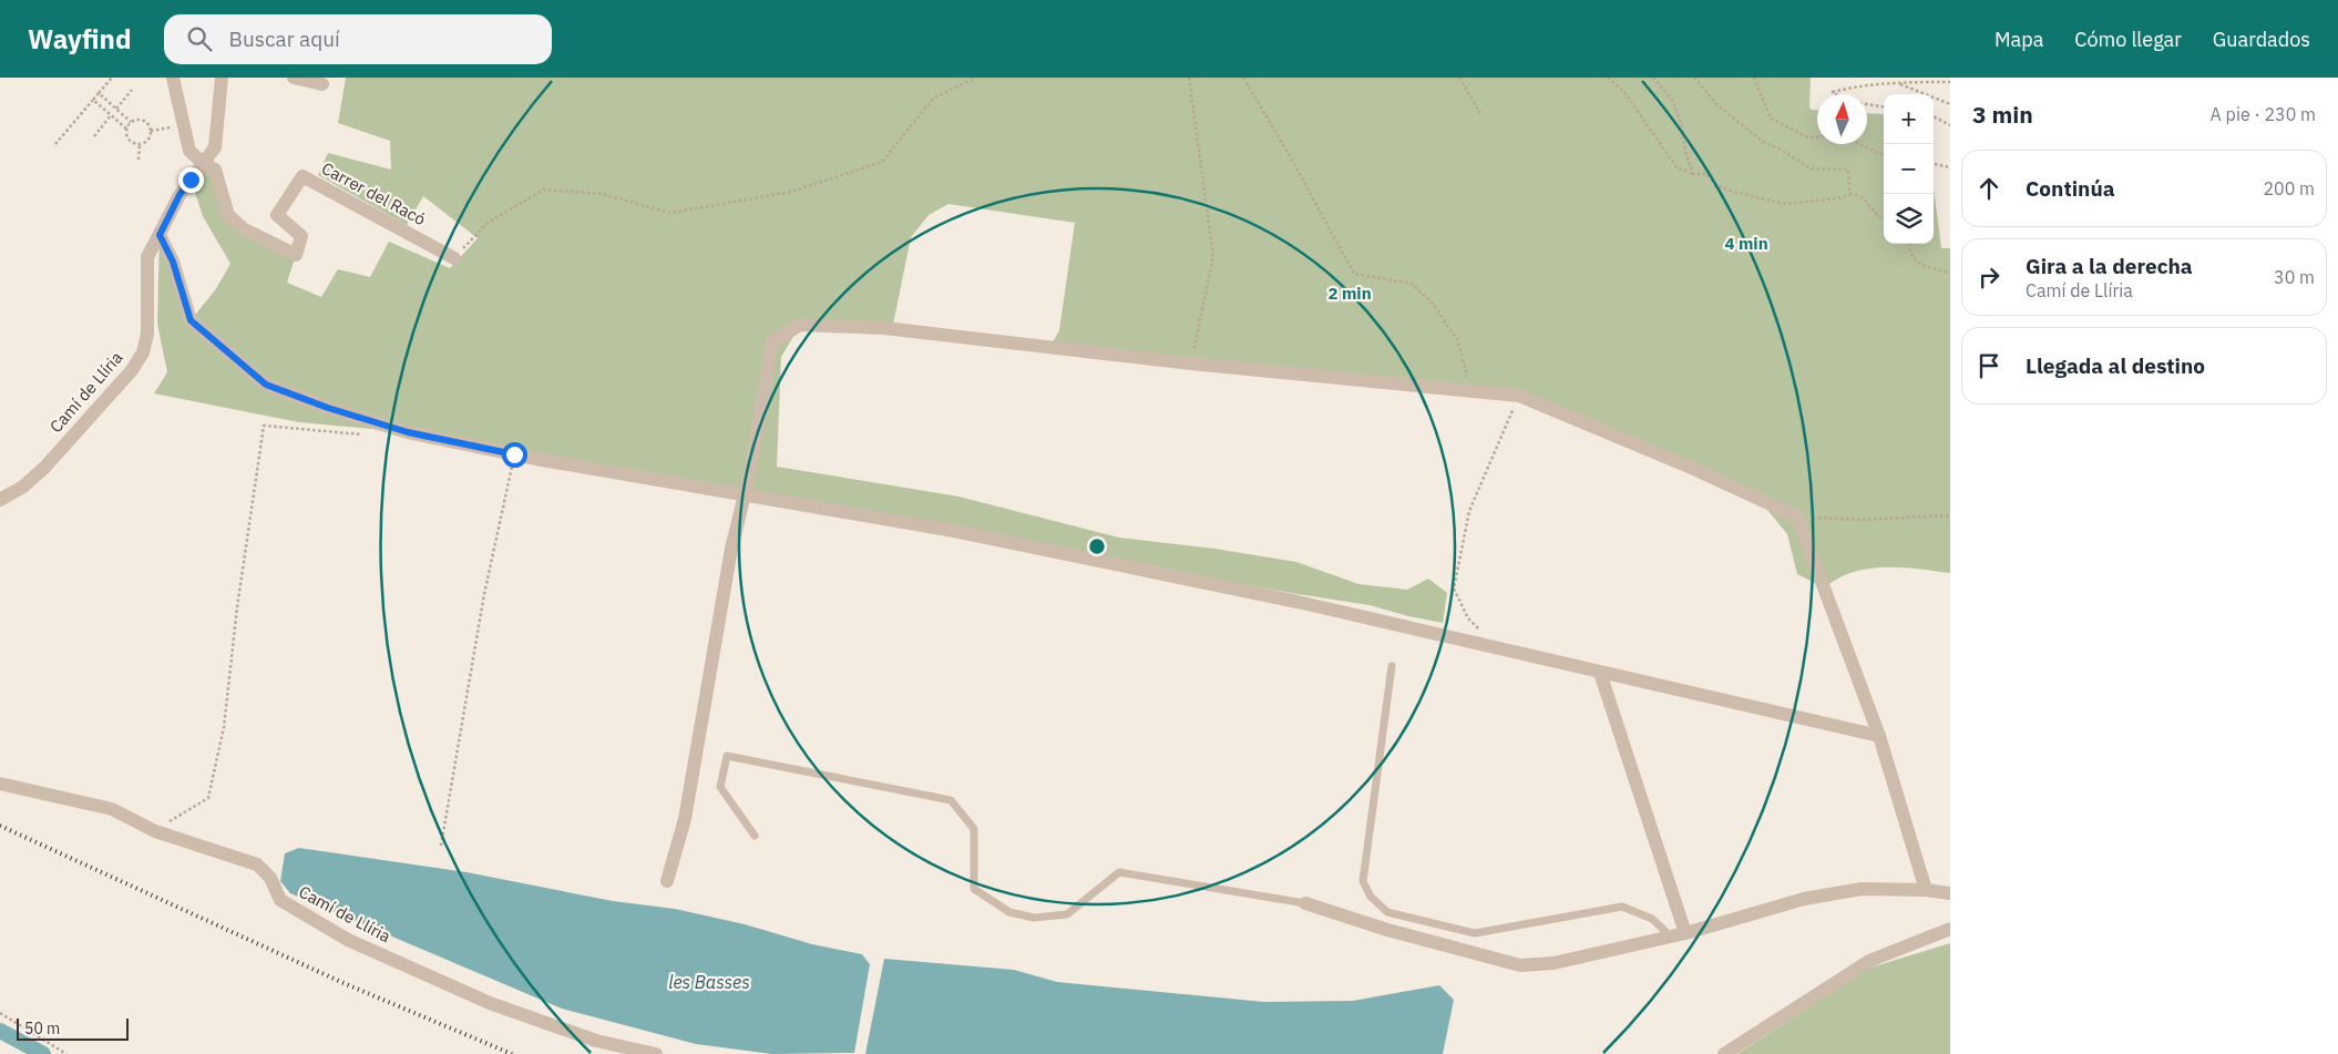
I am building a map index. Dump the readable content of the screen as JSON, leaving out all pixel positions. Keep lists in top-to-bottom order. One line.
{"streets":{"street":["Carrer del Racó","Camí de Llíria"]},"crossings":[["Carrer del Racó","Camí de Llíria"]],"water":["les Basses"],"scale_bar":"50 m","north":"top","page":{"header":"Wayfind","search":"Buscar aquí","nav":["Mapa","Cómo llegar","Guardados"],"heading":["3 min","A pie · 230 m"],"map_buttons":["+","−"],"list":[["Continúa","200 m"],["Gira a la derecha","Camí de Llíria","30 m"],"Llegada al destino"],"scale":"50 m"},"rings":["4 min","2 min"]}
